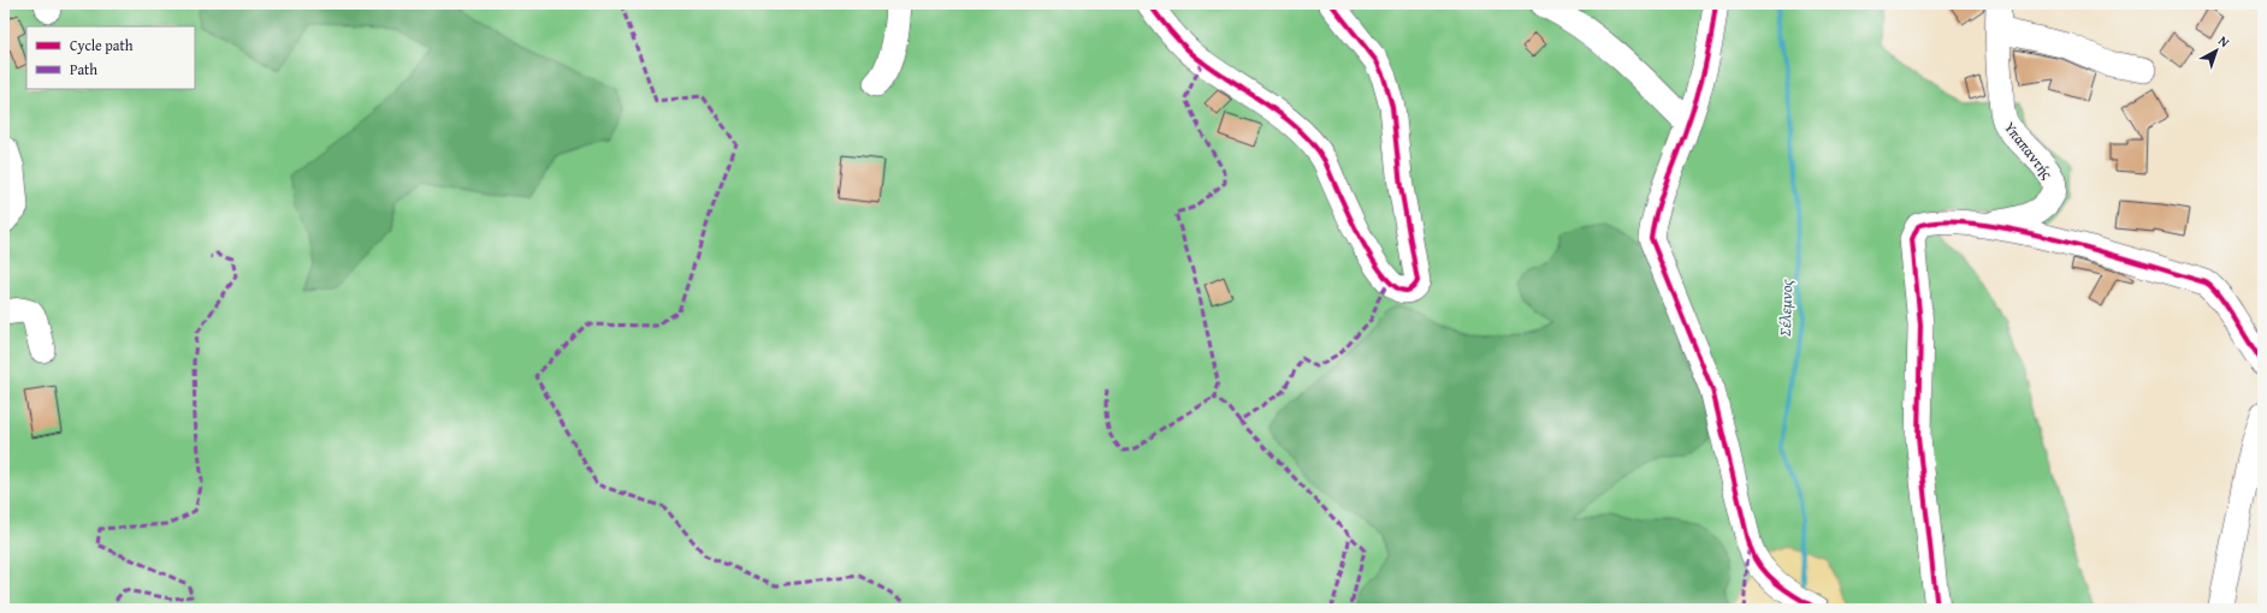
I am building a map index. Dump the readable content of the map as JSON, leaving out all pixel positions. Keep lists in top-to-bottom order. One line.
{"streets":{"street":["Υπαπαντής"]},"water":["Σέλεμνος"],"legend":["Cycle path","Path"],"north":"top right"}
